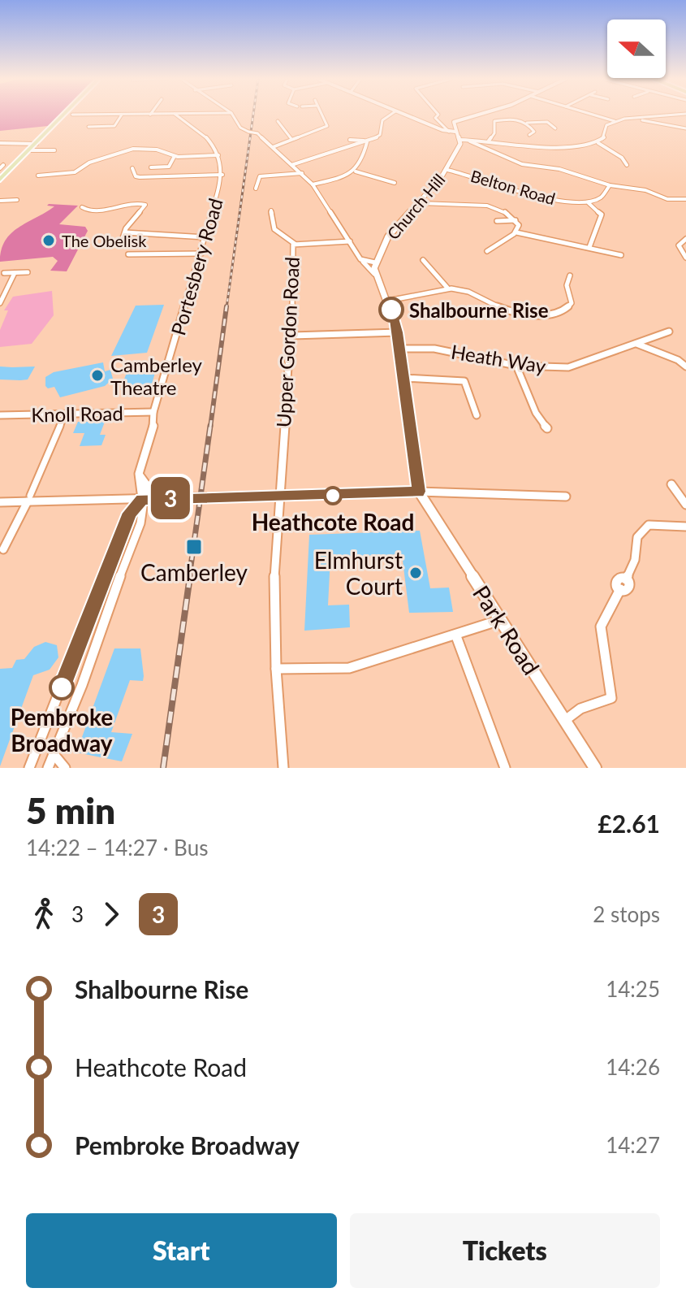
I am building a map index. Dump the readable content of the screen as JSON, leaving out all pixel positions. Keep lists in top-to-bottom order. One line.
{"streets":{"street":["Belton Road","Church Hill","Portesbery Road","Upper Gordon Road","Heath Way","Knoll Road","Park Road"]},"crossings":[["Belton Road","Church Hill"],["Portesbery Road","Knoll Road"]],"places":{"other":["The Obelisk","Shalbourne Rise","Camberley Theatre","Heathcote Road","Elmhurst Court","Pembroke Broadway"],"transit":["Camberley"]},"lines":["bus line 3"],"north":"left","page":{"on_map":"3","heading":["5 min","14:22 – 14:27 · Bus","£2.61"],"legs":["3","3","2 stops"],"list":[{"name":"Shalbourne Rise","value":"14:25"},{"name":"Heathcote Road","value":"14:26"},{"name":"Pembroke Broadway","value":"14:27"}],"buttons":["Start","Tickets"]}}
